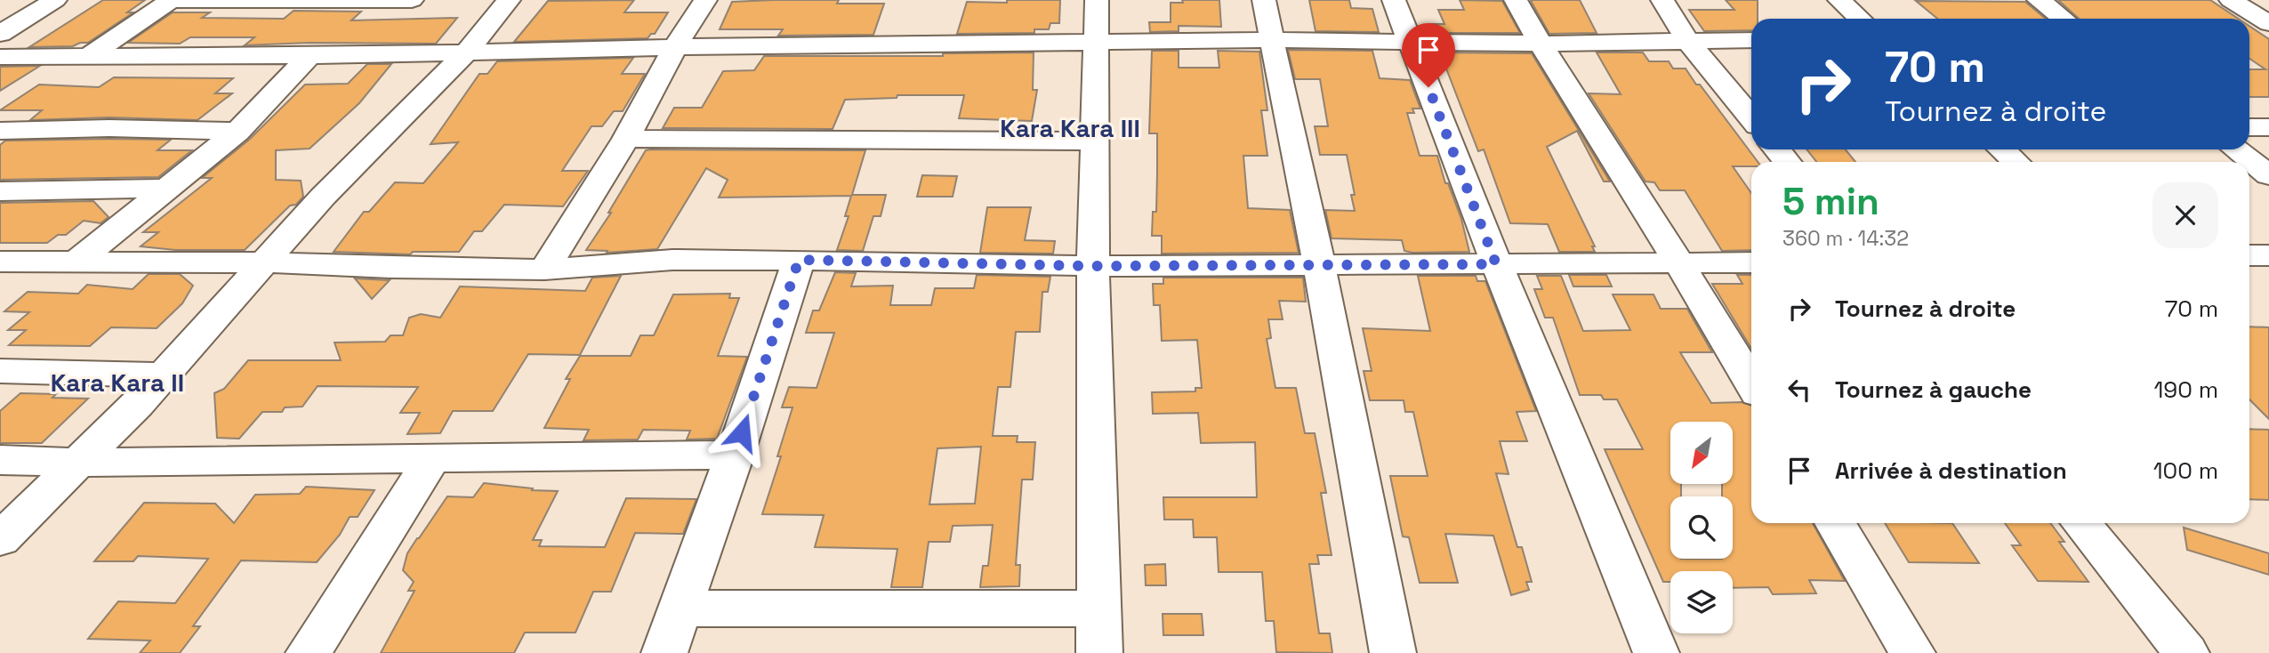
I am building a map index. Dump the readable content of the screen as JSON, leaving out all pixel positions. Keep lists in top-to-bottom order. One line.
{"districts":["Kara Kara III","Kara Kara II"],"north":"bottom left","page":{"turn":["70 m","Tournez à droite"],"heading":["5 min","360 m · 14:32"],"list":[{"name":"Tournez à droite","value":"70 m"},{"name":"Tournez à gauche","value":"190 m"},{"name":"Arrivée à destination","value":"100 m"}]}}
